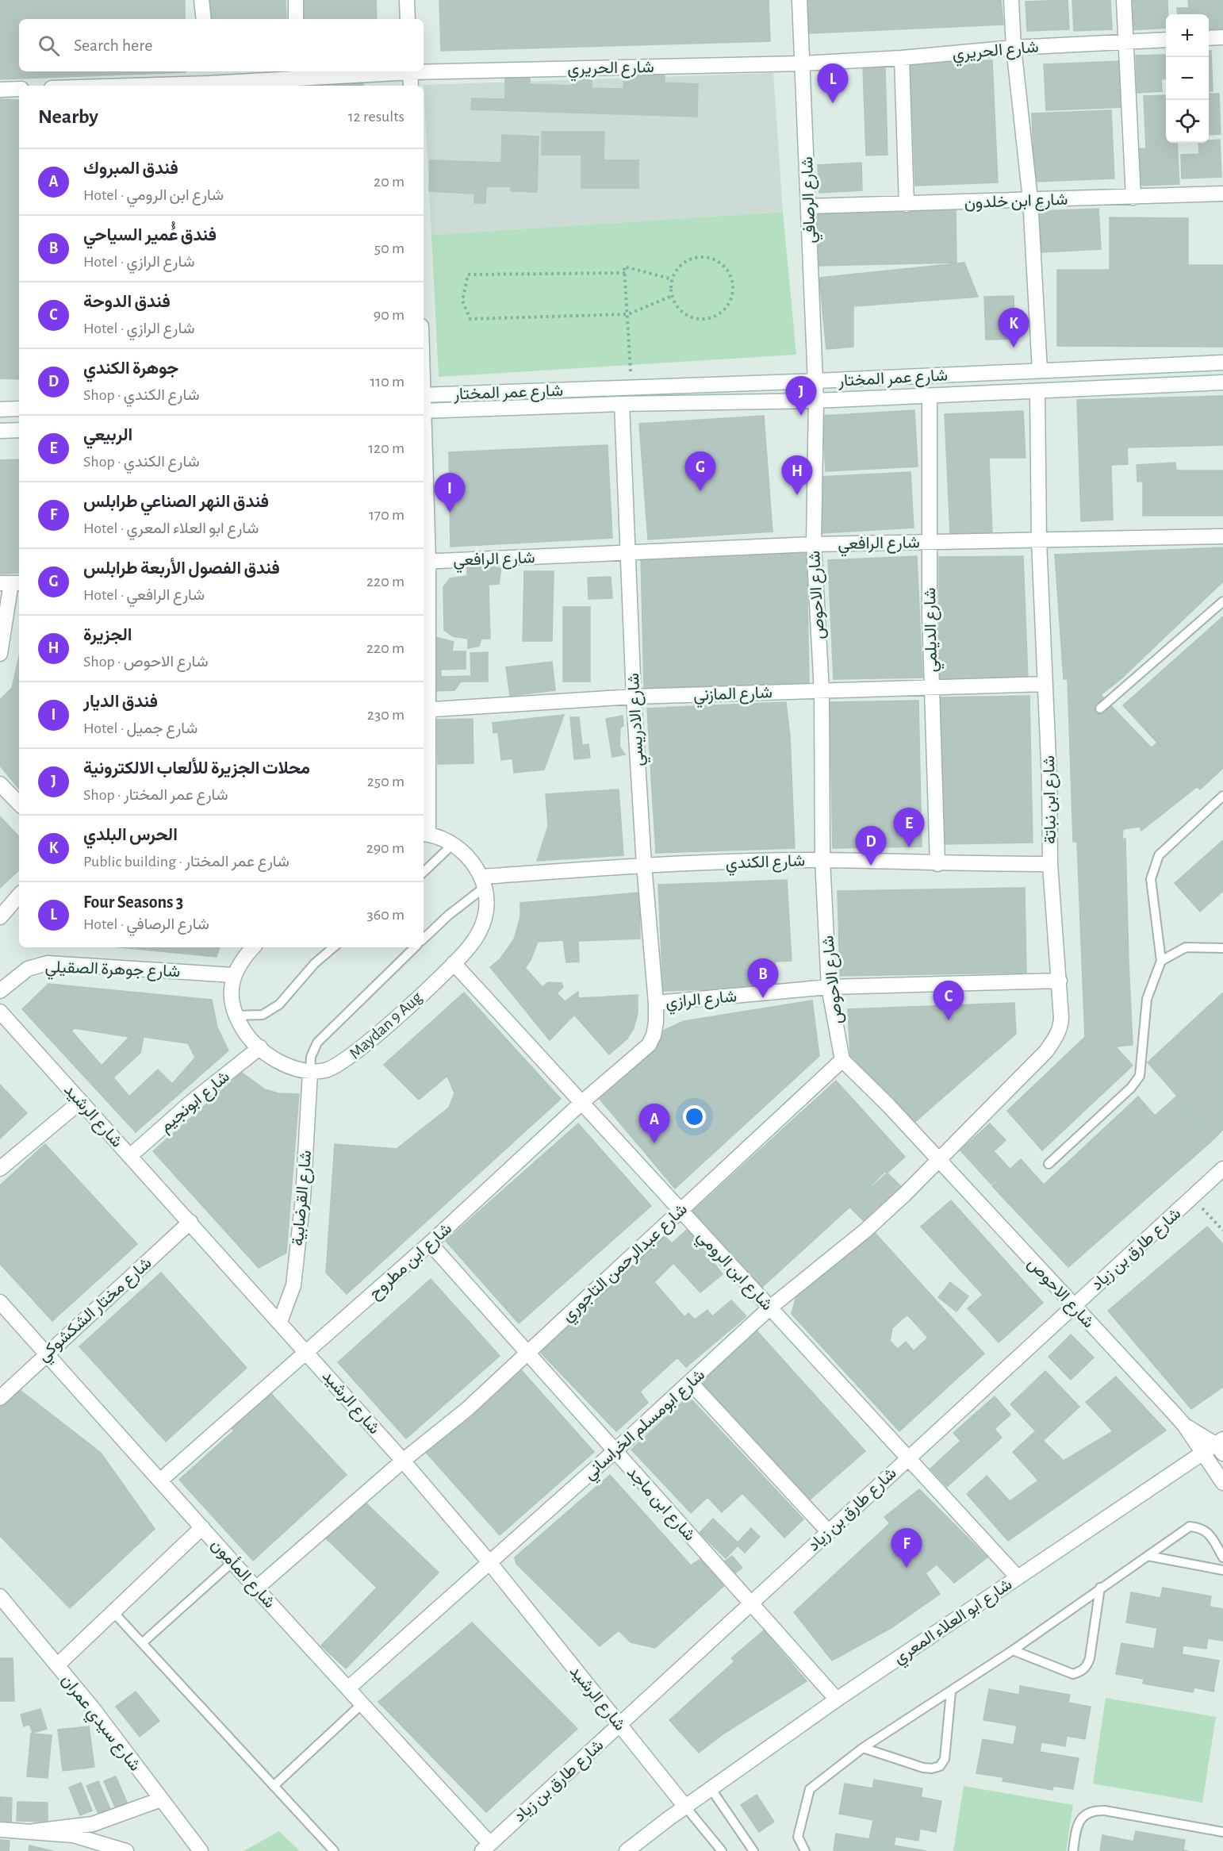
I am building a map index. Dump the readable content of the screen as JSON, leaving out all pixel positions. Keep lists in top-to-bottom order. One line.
{"streets":{"street":["شارع الحريري","شارع الرصافي","شارع ابن خلدون","شارع عمر المختار","شارع الرافعي","شارع الاحوص","شارع الديلمي","شارع المازني","شارع الادريسي","شارع ابن نباتة","شارع الكندي","شارع جوهرة الصقيلي","شارع الرازي","Maydan 9 Aug","شارع ابونجيم","شارع الرشيد","شارع القرضابية","شارع طارق بن زياد","شارع ابن مطروح","شارع عبدالرحمن التاجوري","شارع ابن الرومي","شارع مختار الشكشوكي","شارع ابومسلم الخراساني","شارع ابن ماجد","شارع المأمون","شارع ابو العلاء المعري","شارع سيدي عمران"]},"crossings":[["شارع الحريري","شارع الرصافي"],["شارع الرصافي","شارع ابن خلدون"],["شارع الرصافي","شارع عمر المختار"],["شارع الرصافي","شارع الاحوص"],["شارع عمر المختار","شارع الاحوص"],["شارع عمر المختار","شارع الديلمي"],["شارع عمر المختار","شارع الادريسي"],["شارع عمر المختار","شارع ابن نباتة"],["شارع الرافعي","شارع الاحوص"],["شارع الرافعي","شارع الديلمي"],["شارع الرافعي","شارع الادريسي"],["شارع الرافعي","شارع ابن نباتة"],["شارع الاحوص","شارع المازني"],["شارع الاحوص","شارع ابن نباتة"],["شارع الاحوص","شارع الكندي"],["شارع الاحوص","شارع الرازي"],["شارع الاحوص","شارع طارق بن زياد"],["شارع الاحوص","شارع عبدالرحمن التاجوري"],["شارع الاحوص","شارع ابومسلم الخراساني"],["شارع الديلمي","شارع المازني"],["شارع الديلمي","شارع الكندي"],["شارع المازني","شارع الادريسي"],["شارع المازني","شارع ابن نباتة"],["شارع الادريسي","شارع الكندي"],["شارع الادريسي","شارع الرازي"],["شارع الادريسي","شارع ابن مطروح"],["شارع ابن نباتة","شارع الكندي"],["شارع ابن نباتة","شارع الرازي"],["شارع ابن نباتة","شارع ابومسلم الخراساني"],["شارع الكندي","Maydan 9 Aug"],["شارع جوهرة الصقيلي","Maydan 9 Aug"],["Maydan 9 Aug","شارع ابونجيم"],["Maydan 9 Aug","شارع القرضابية"],["Maydan 9 Aug","شارع ابن الرومي"],["شارع ابونجيم","شارع الرشيد"],["شارع الرشيد","شارع القرضابية"],["شارع الرشيد","شارع طارق بن زياد"],["شارع الرشيد","شارع ابن مطروح"],["شارع الرشيد","شارع عبدالرحمن التاجوري"],["شارع الرشيد","شارع مختار الشكشوكي"],["شارع الرشيد","شارع ابومسلم الخراساني"],["شارع الرشيد","شارع ابو العلاء المعري"],["شارع طارق بن زياد","شارع ابن الرومي"],["شارع طارق بن زياد","شارع ابن ماجد"],["شارع طارق بن زياد","شارع المأمون"],["شارع ابن مطروح","شارع ابن الرومي"],["شارع ابن مطروح","شارع ابن ماجد"],["شارع ابن مطروح","شارع المأمون"],["شارع عبدالرحمن التاجوري","شارع ابن الرومي"],["شارع عبدالرحمن التاجوري","شارع ابن ماجد"],["شارع عبدالرحمن التاجوري","شارع المأمون"],["شارع ابن الرومي","شارع ابومسلم الخراساني"],["شارع ابن الرومي","شارع ابو العلاء المعري"],["شارع مختار الشكشوكي","شارع المأمون"],["شارع ابومسلم الخراساني","شارع ابن ماجد"],["شارع ابومسلم الخراساني","شارع المأمون"],["شارع ابن ماجد","شارع ابو العلاء المعري"]],"page":{"map_buttons":["+","−"],"search":"Search here","pins":["L","K","J","G","H","I","E","D","B","C","A","F"],"heading":["Nearby","12 results"],"list":[{"mark":"A","name":"فندق المبروك","note":"Hotel · شارع ابن الرومي","value":"20 m"},{"mark":"B","name":"فندق عُُمير السياحي","note":"Hotel · شارع الرازي","value":"50 m"},{"mark":"C","name":"فندق الدوحة","note":"Hotel · شارع الرازي","value":"90 m"},{"mark":"D","name":"جوهرة الكندي","note":"Shop · شارع الكندي","value":"110 m"},{"mark":"E","name":"الربيعي","note":"Shop · شارع الكندي","value":"120 m"},{"mark":"F","name":"فندق النهر الصناعي طرابلس","note":"Hotel · شارع ابو العلاء المعري","value":"170 m"},{"mark":"G","name":"فندق الفصول الأربعة طرابلس","note":"Hotel · شارع الرافعي","value":"220 m"},{"mark":"H","name":"الجزيرة","note":"Shop · شارع الاحوص","value":"220 m"},{"mark":"I","name":"فندق الديار","note":"Hotel · شارع جميل","value":"230 m"},{"mark":"J","name":"محلات الجزيرة للألعاب الالكترونية","note":"Shop · شارع عمر المختار","value":"250 m"},{"mark":"K","name":"الحرس البلدي","note":"Public building · شارع عمر المختار","value":"290 m"},{"mark":"L","name":"Four Seasons 3","note":"Hotel · شارع الرصافي","value":"360 m"}]}}
